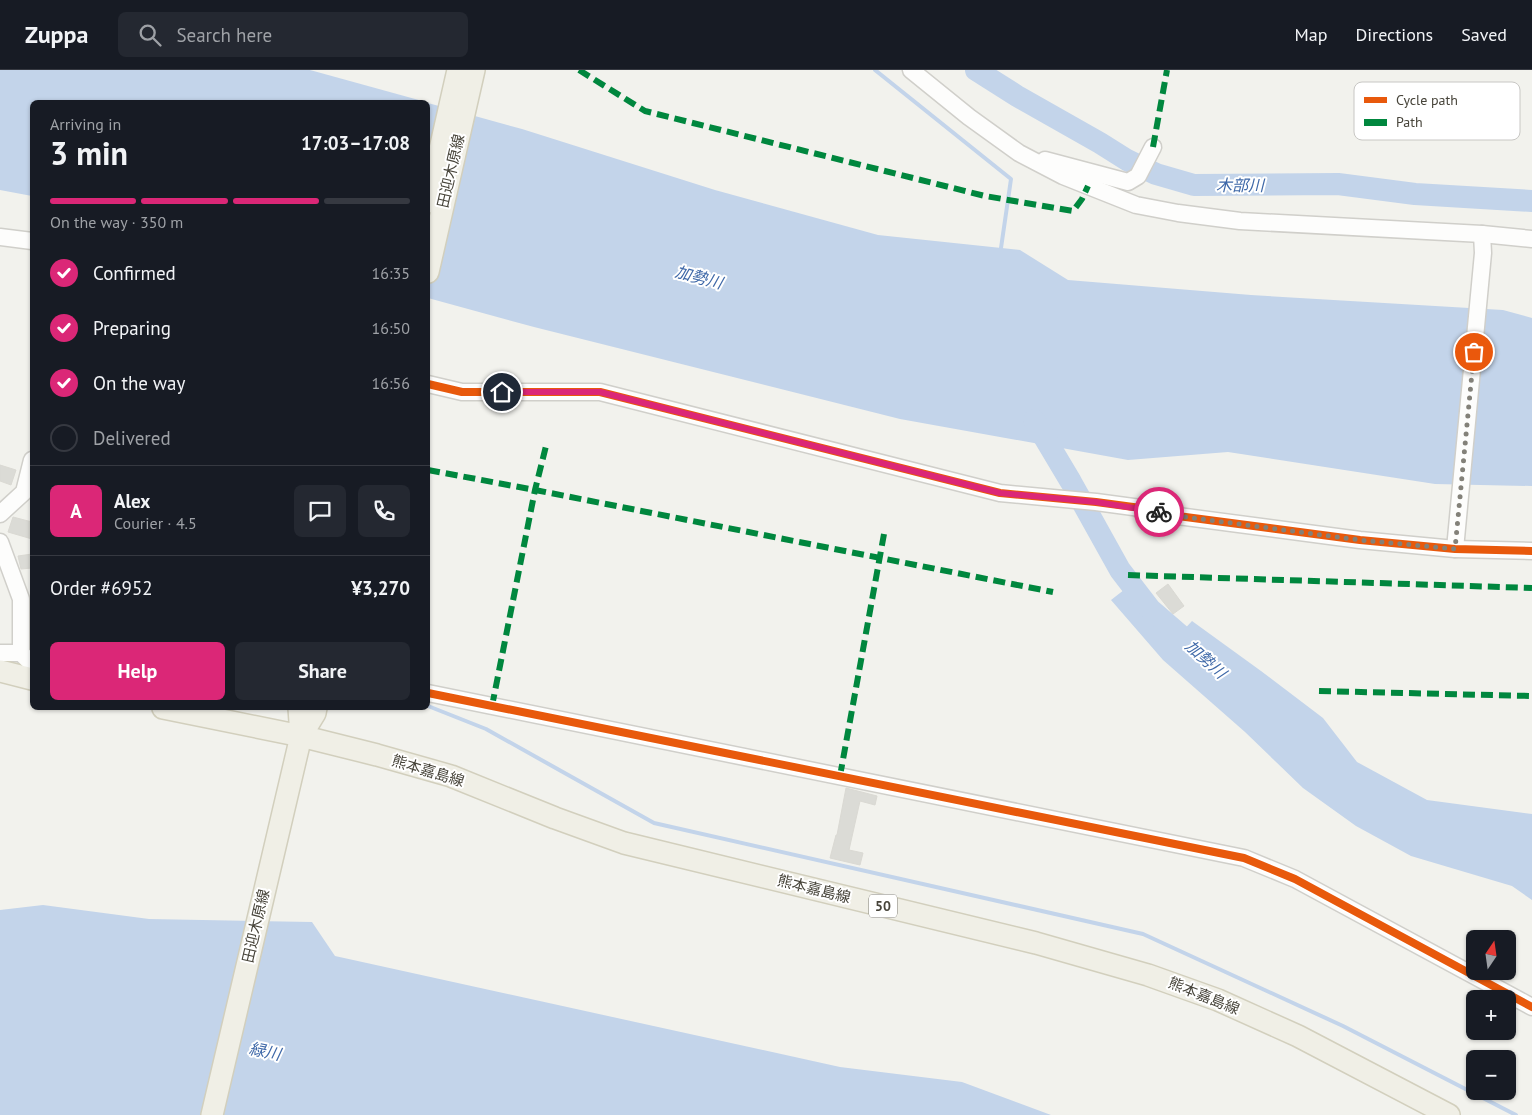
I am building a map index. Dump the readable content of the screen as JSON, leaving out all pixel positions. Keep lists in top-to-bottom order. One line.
{"streets":{"main road":["田迎木原線","熊本嘉島線","50"]},"crossings":[["田迎木原線","熊本嘉島線"]],"water":["木部川","加勢川","緑川"],"legend":["Cycle path","Path"],"north":"top","page":{"header":"Zuppa","search":"Search here","nav":["Map","Directions","Saved"],"heading":["3 min","Arriving in","17:03–17:08"],"panel":["Alex","Courier · 4.5","Order #6952","¥3,270"],"bar":"On the way · 350 m","list":[["Confirmed","16:35"],["Preparing","16:50"],["On the way","16:56"],"Delivered"],"round":"A","buttons":["Help","Share"],"map_buttons":["+","−"]}}
